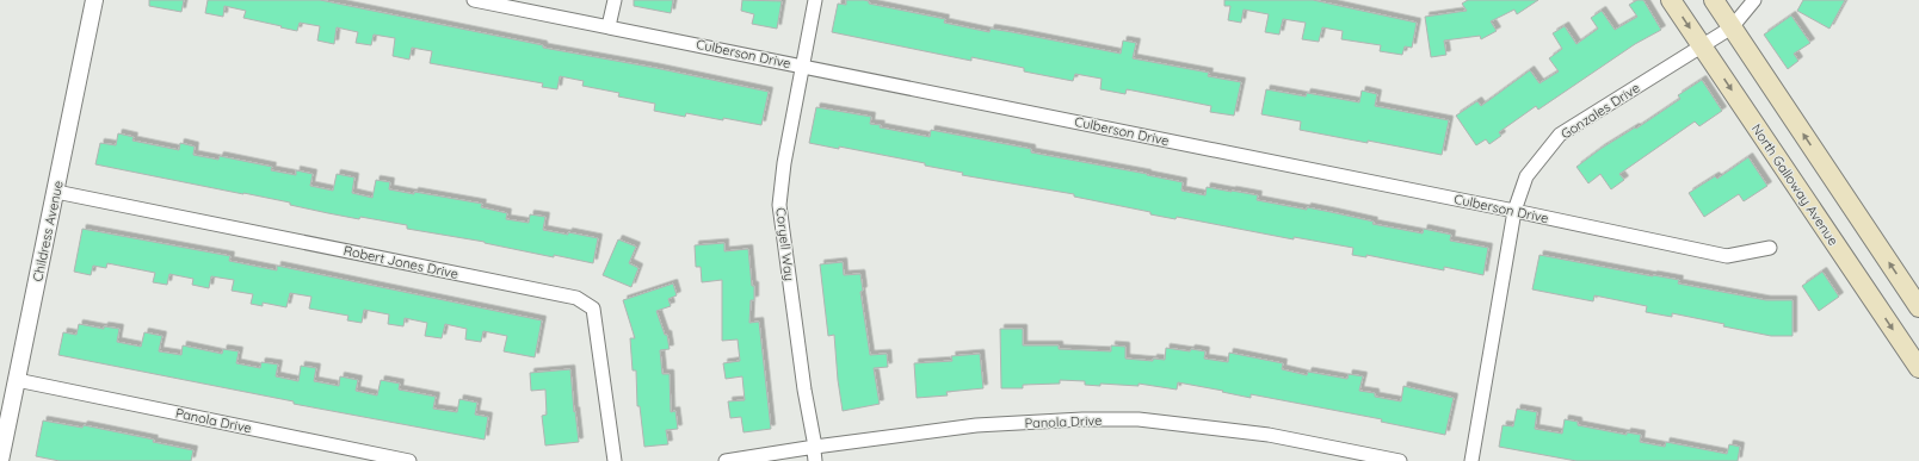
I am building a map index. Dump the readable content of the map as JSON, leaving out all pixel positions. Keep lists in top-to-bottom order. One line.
{"streets":{"main road":["North Galloway Avenue"],"street":["Culberson Drive","Gonzales Drive","Childress Avenue","Coryell Way","Robert Jones Drive","Panola Drive"]},"crossings":[["Culberson Drive","Gonzales Drive"],["Culberson Drive","Coryell Way"],["Gonzales Drive","North Galloway Avenue"],["Childress Avenue","Robert Jones Drive"],["Childress Avenue","Panola Drive"],["Coryell Way","Panola Drive"]]}
